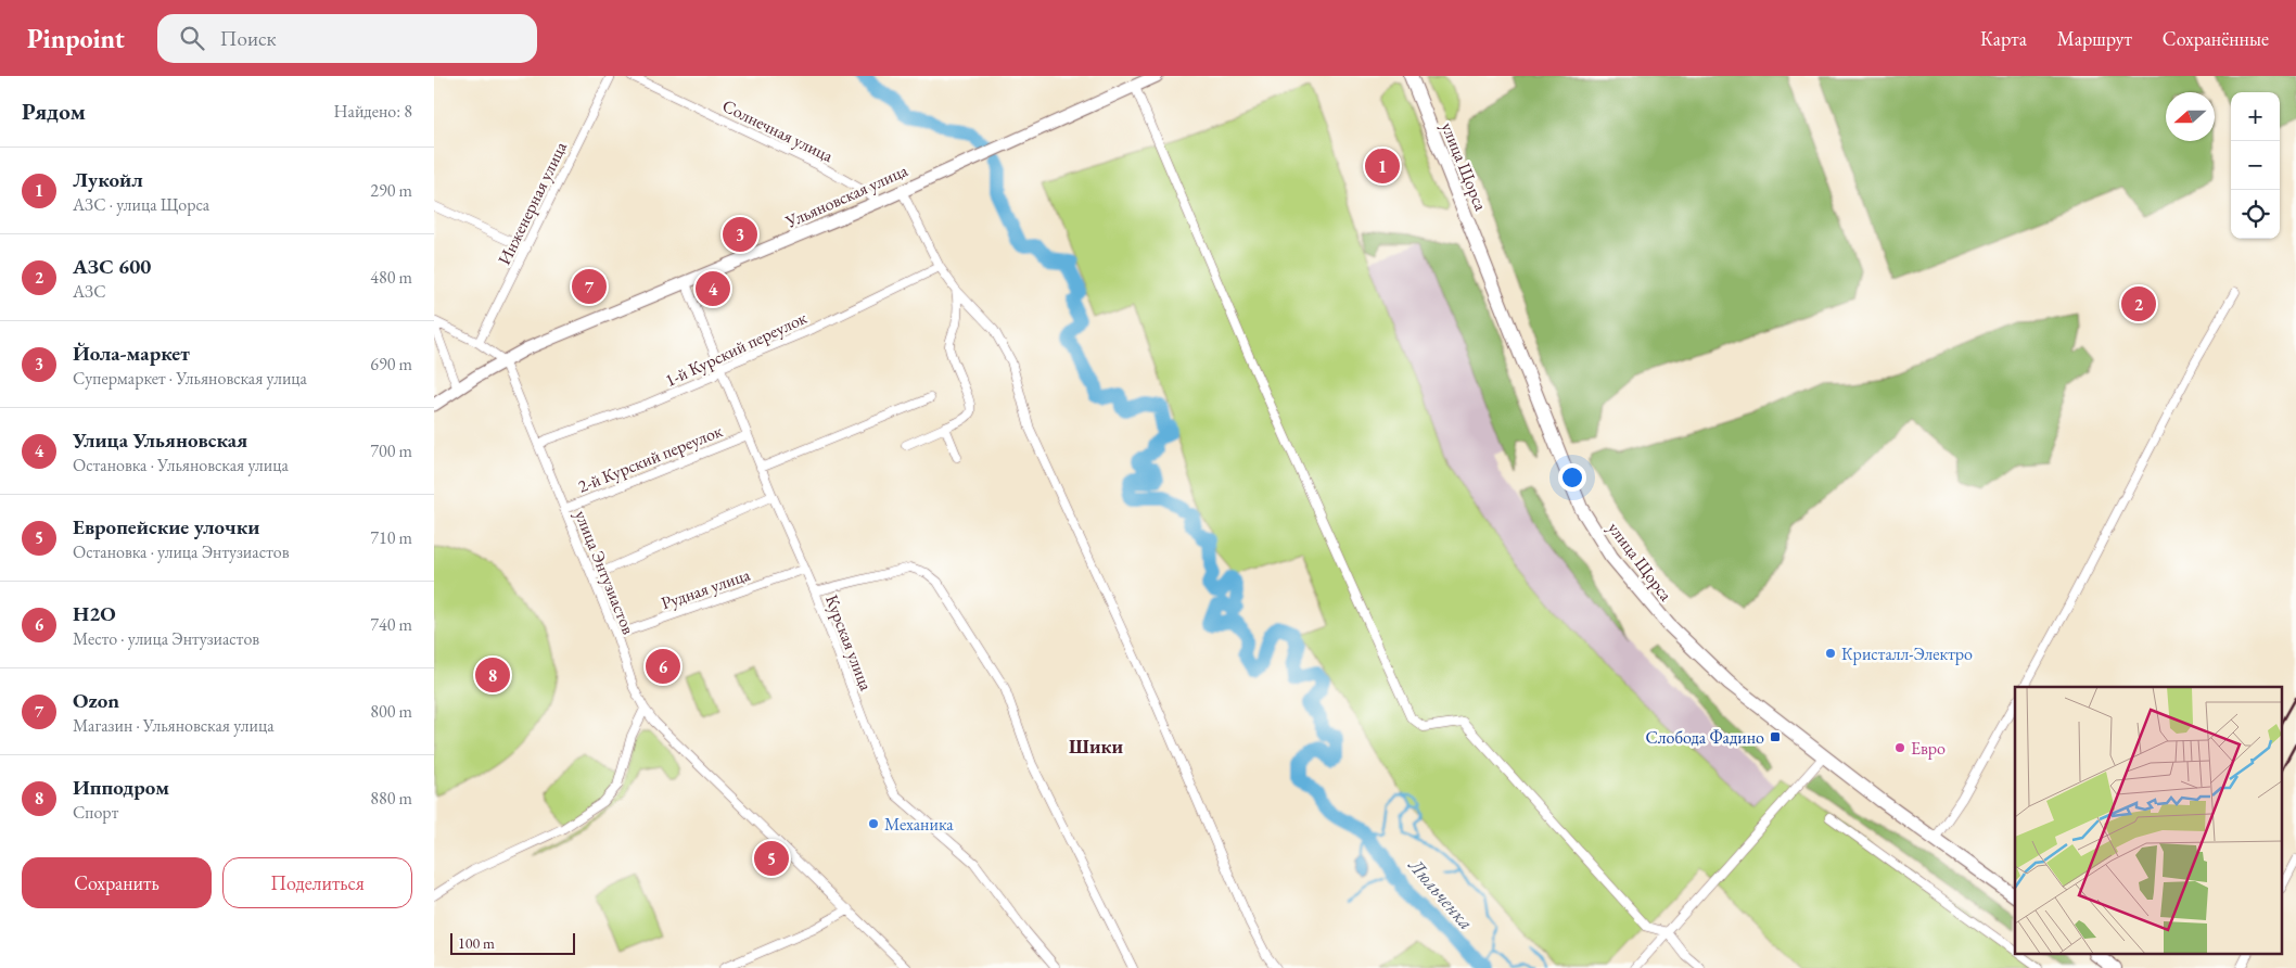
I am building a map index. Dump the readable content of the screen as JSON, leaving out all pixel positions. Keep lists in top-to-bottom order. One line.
{"streets":{"main road":["улица Щорса","Ульяновская улица"],"street":["Солнечная улица","Инженерная улица","1-й Курский переулок","2-й Курский переулок","улица Энтузиастов","Рудная улица","Курская улица"]},"crossings":[["Солнечная улица","Ульяновская улица"],["Ульяновская улица","улица Энтузиастов"],["Ульяновская улица","Курская улица"],["1-й Курский переулок","улица Энтузиастов"],["1-й Курский переулок","Курская улица"],["2-й Курский переулок","улица Энтузиастов"],["2-й Курский переулок","Курская улица"],["улица Энтузиастов","Рудная улица"],["Рудная улица","Курская улица"]],"districts":["Шики"],"water":["Люльченка"],"places":{"other":["Кристалл-Электро","Евро","Механика"],"transit":["Слобода Фадино"]},"scale_bar":"100 m","north":"left","page":{"header":"Pinpoint","search":"Поиск","nav":["Карта","Маршрут","Сохранённые"],"heading":["Рядом","Найдено: 8"],"map_buttons":["+","−"],"list":[{"mark":"1","name":"Лукойл","note":"АЗС · улица Щорса","value":"290 m"},{"mark":"2","name":"АЗС 600","note":"АЗС","value":"480 m"},{"mark":"3","name":"Йола-маркет","note":"Супермаркет · Ульяновская улица","value":"690 m"},{"mark":"4","name":"Улица Ульяновская","note":"Остановка · Ульяновская улица","value":"700 m"},{"mark":"5","name":"Европейские улочки","note":"Остановка · улица Энтузиастов","value":"710 m"},{"mark":"6","name":"H2O","note":"Место · улица Энтузиастов","value":"740 m"},{"mark":"7","name":"Ozon","note":"Магазин · Ульяновская улица","value":"800 m"},{"mark":"8","name":"Ипподром","note":"Спорт","value":"880 m"}],"pins":["1","3","7","4","2","6","8","5"],"buttons":["Сохранить","Поделиться"],"scale":"100 m"}}
